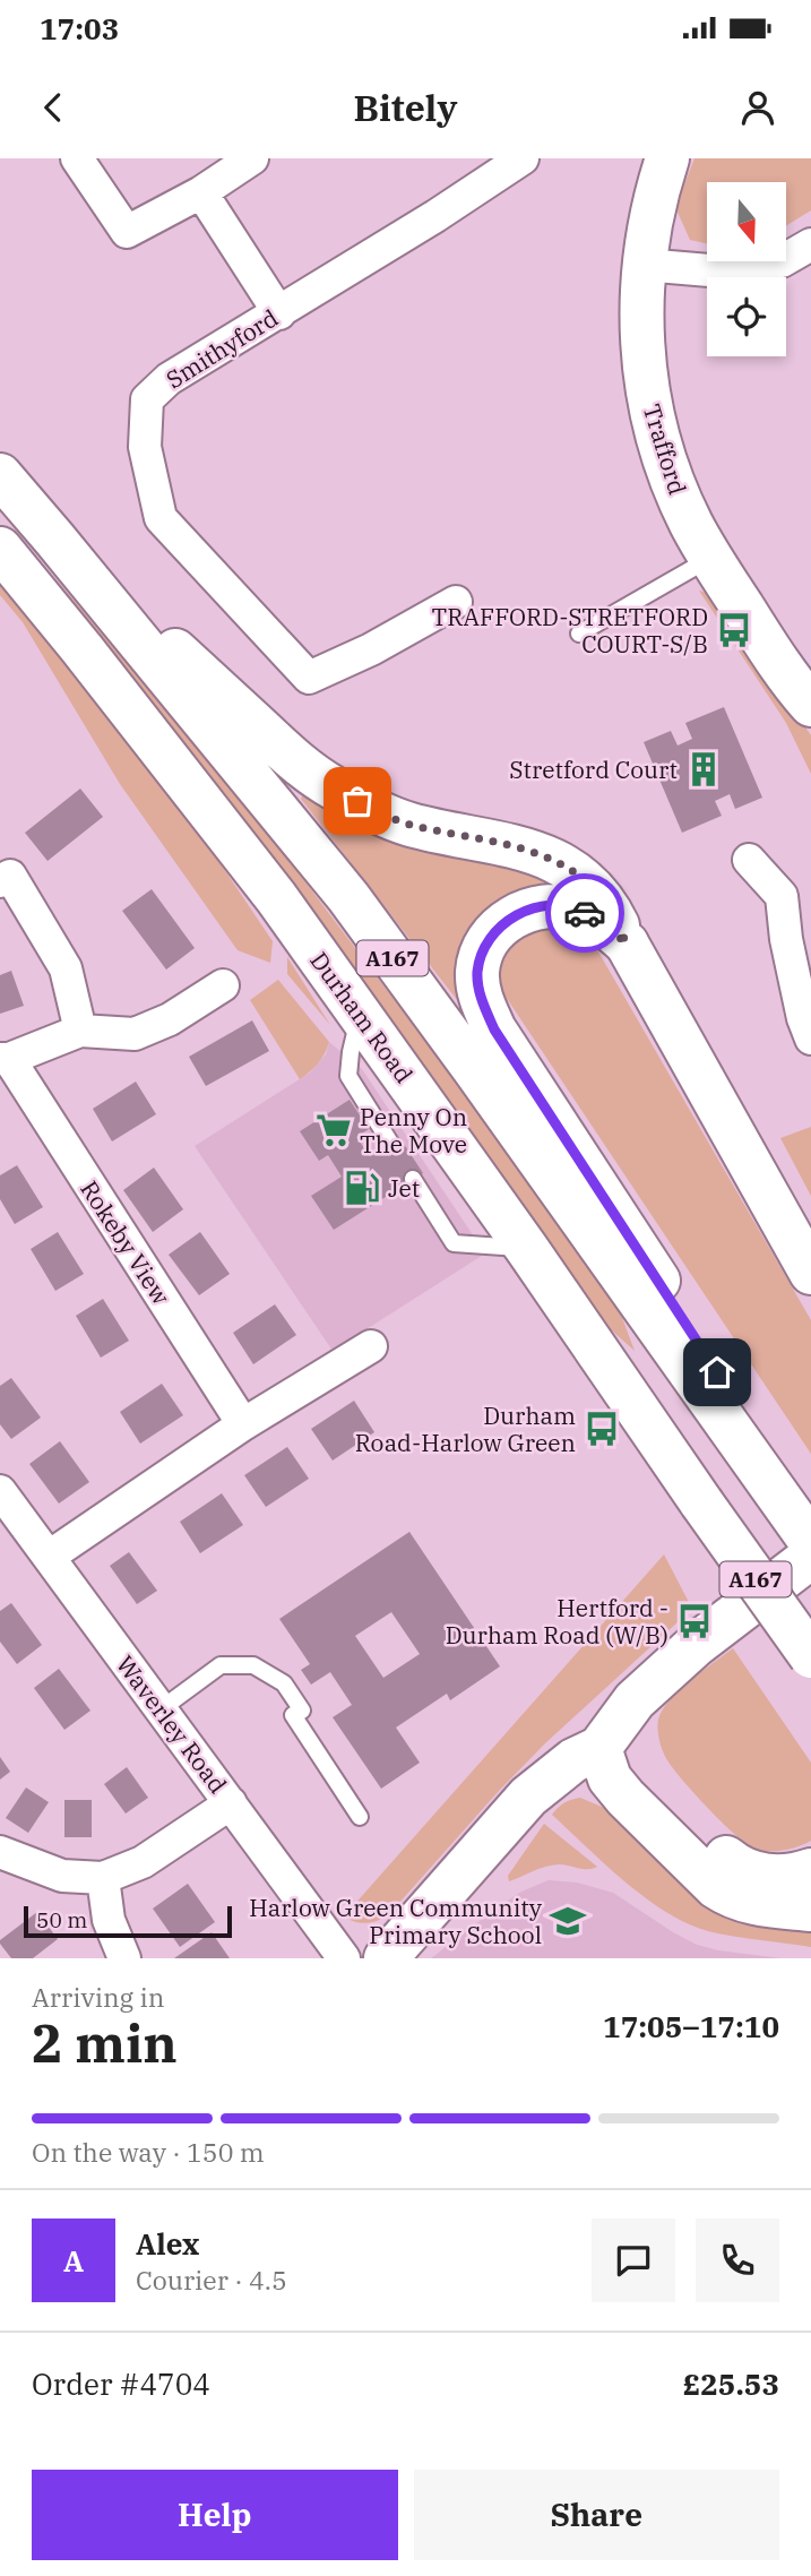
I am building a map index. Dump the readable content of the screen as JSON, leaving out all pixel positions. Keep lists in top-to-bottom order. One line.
{"streets":{"main road":["Trafford","A167","Durham Road"],"street":["Smithyford","Rokeby View","Waverley Road"]},"places":{"bus stop":["TRAFFORD-STRETFORD COURT-S/B","Durham Road-Harlow Green","Hertford - Durham Road (W/B)"],"building":["Stretford Court"],"supermarket":["Penny On The Move"],"fuel station":["Jet"],"school or university":["Harlow Green Community Primary School"]},"scale_bar":"50 m","north":"bottom","page":{"status":"17:03","header":"Bitely","scale":"50 m","heading":["2 min","Arriving in","17:05–17:10"],"panel":["Alex","Courier · 4.5","Order #4704","£25.53"],"bar":"On the way · 150 m","round":"A","buttons":["Help","Share"]}}
